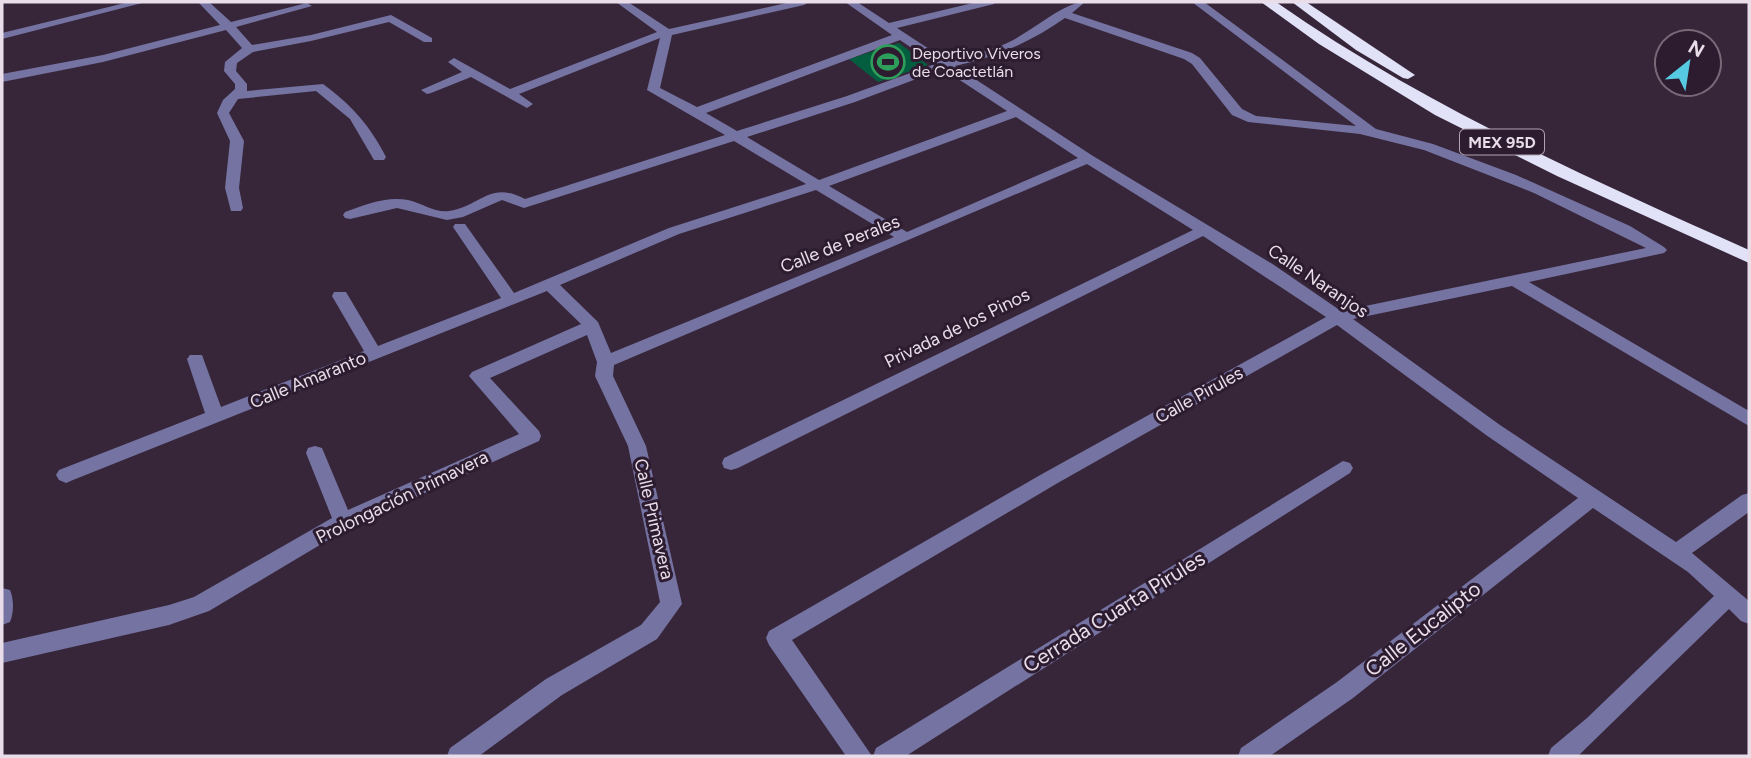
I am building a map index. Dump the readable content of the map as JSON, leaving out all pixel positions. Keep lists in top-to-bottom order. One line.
{"streets":{"highway":["MEX 95D"],"street":["Calle de Perales","Calle Naranjos","Privada de los Pinos","Calle Amaranto","Calle Pirules","Prolongación Primavera","Calle Primavera","Cerrada Cuarta Pirules","Calle Eucalipto"]},"crossings":[["Calle de Perales","Calle Naranjos"],["Calle de Perales","Calle Primavera"],["Calle Naranjos","Privada de los Pinos"],["Calle Naranjos","Calle Amaranto"],["Calle Naranjos","Calle Pirules"],["Calle Naranjos","Calle Eucalipto"],["Calle Amaranto","Calle Primavera"],["Prolongación Primavera","Calle Primavera"]],"places":{"sports":["Deportivo Viveros de Coactetlán"]},"north":"top right"}
